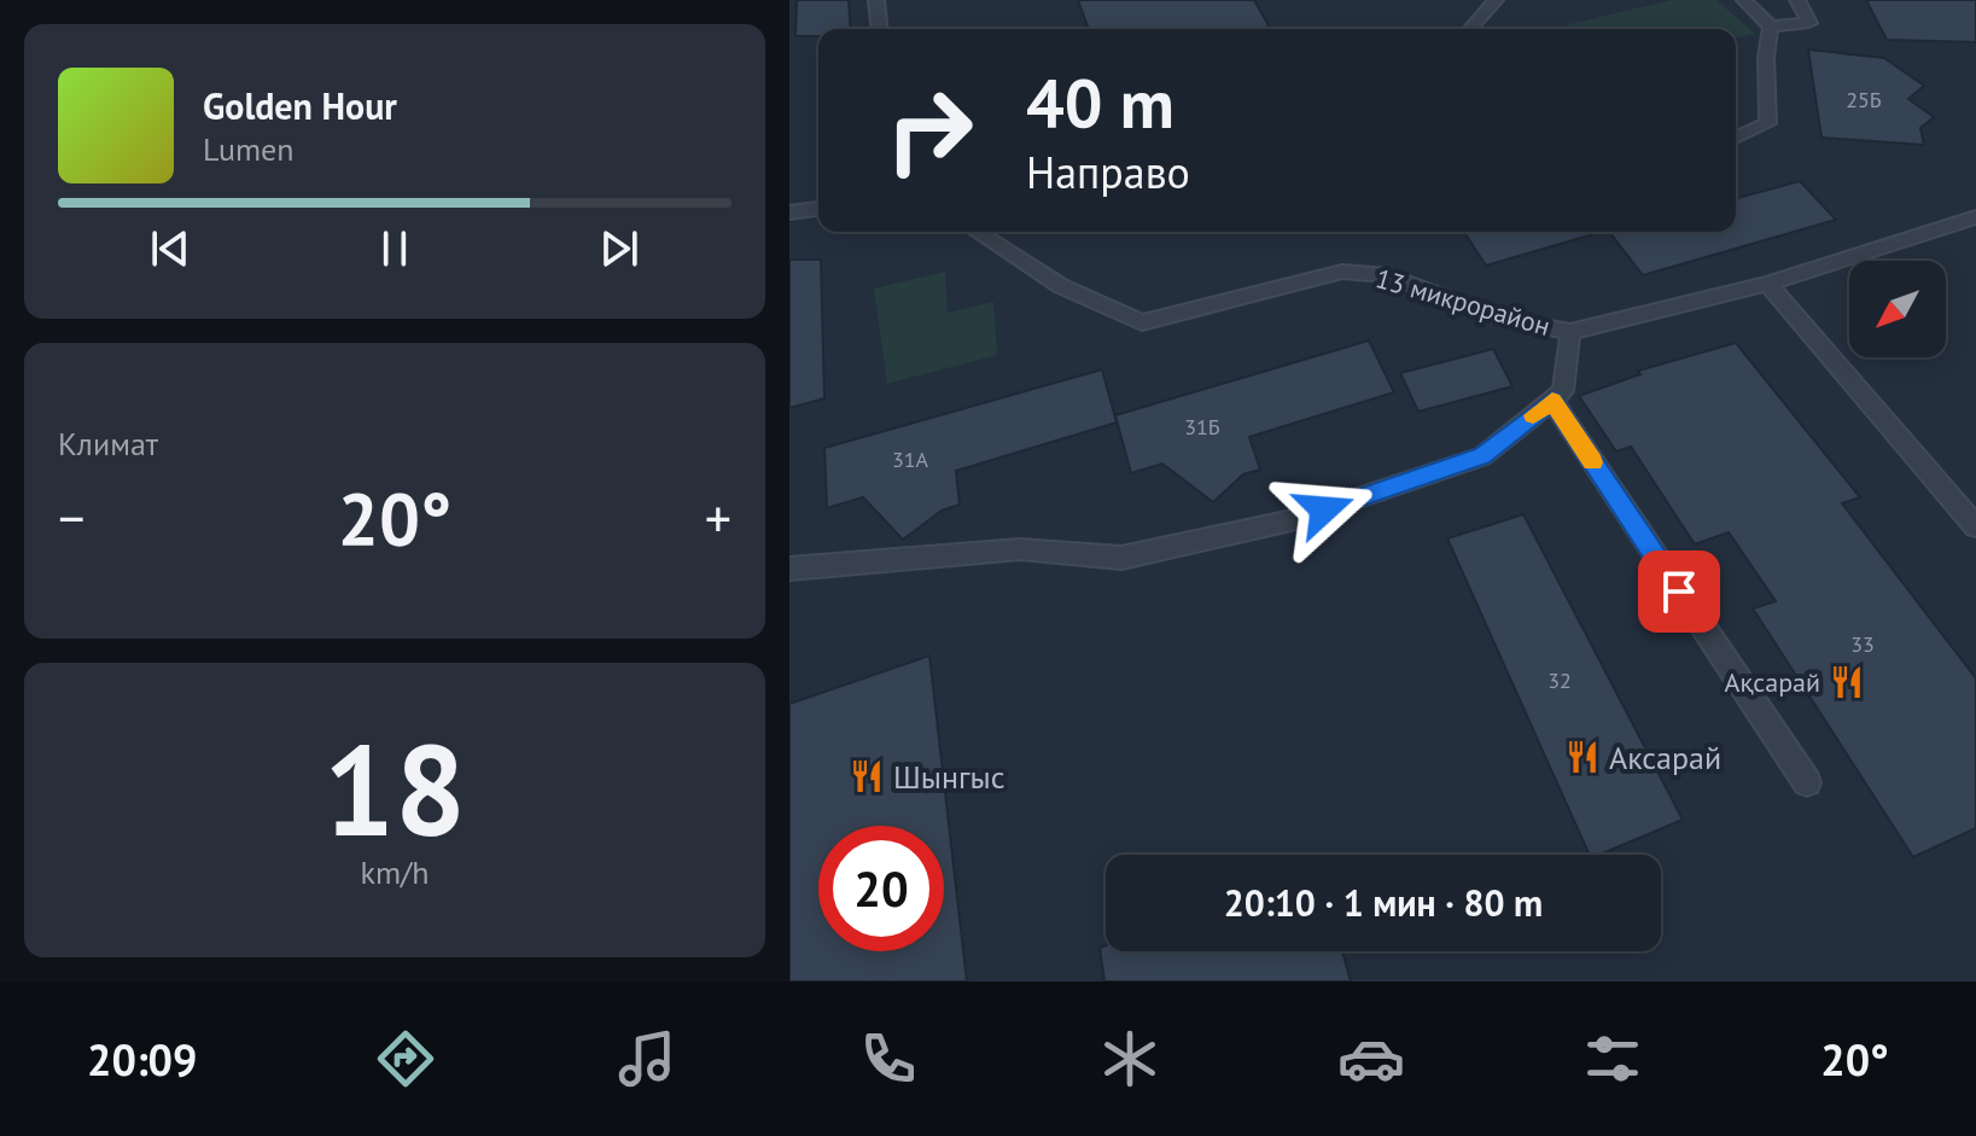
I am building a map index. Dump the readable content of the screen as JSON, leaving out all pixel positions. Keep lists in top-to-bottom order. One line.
{"streets":{"lane":["13 микрорайон"]},"places":{"restaurant":["Ақсарай","Аксарай","Шынгыс"]},"house_numbers":["25Б","31Б","31А","33","32"],"north":"bottom left","page":{"turn":["40 m","Направо"],"song":["Golden Hour","Lumen"],"tile":["Климат",["18","km/h"]],"heat":["−","20°","+"],"limit":"20","trip":"20:10 · 1 мин · 80 m","tabs":["20:09","20°"]}}
